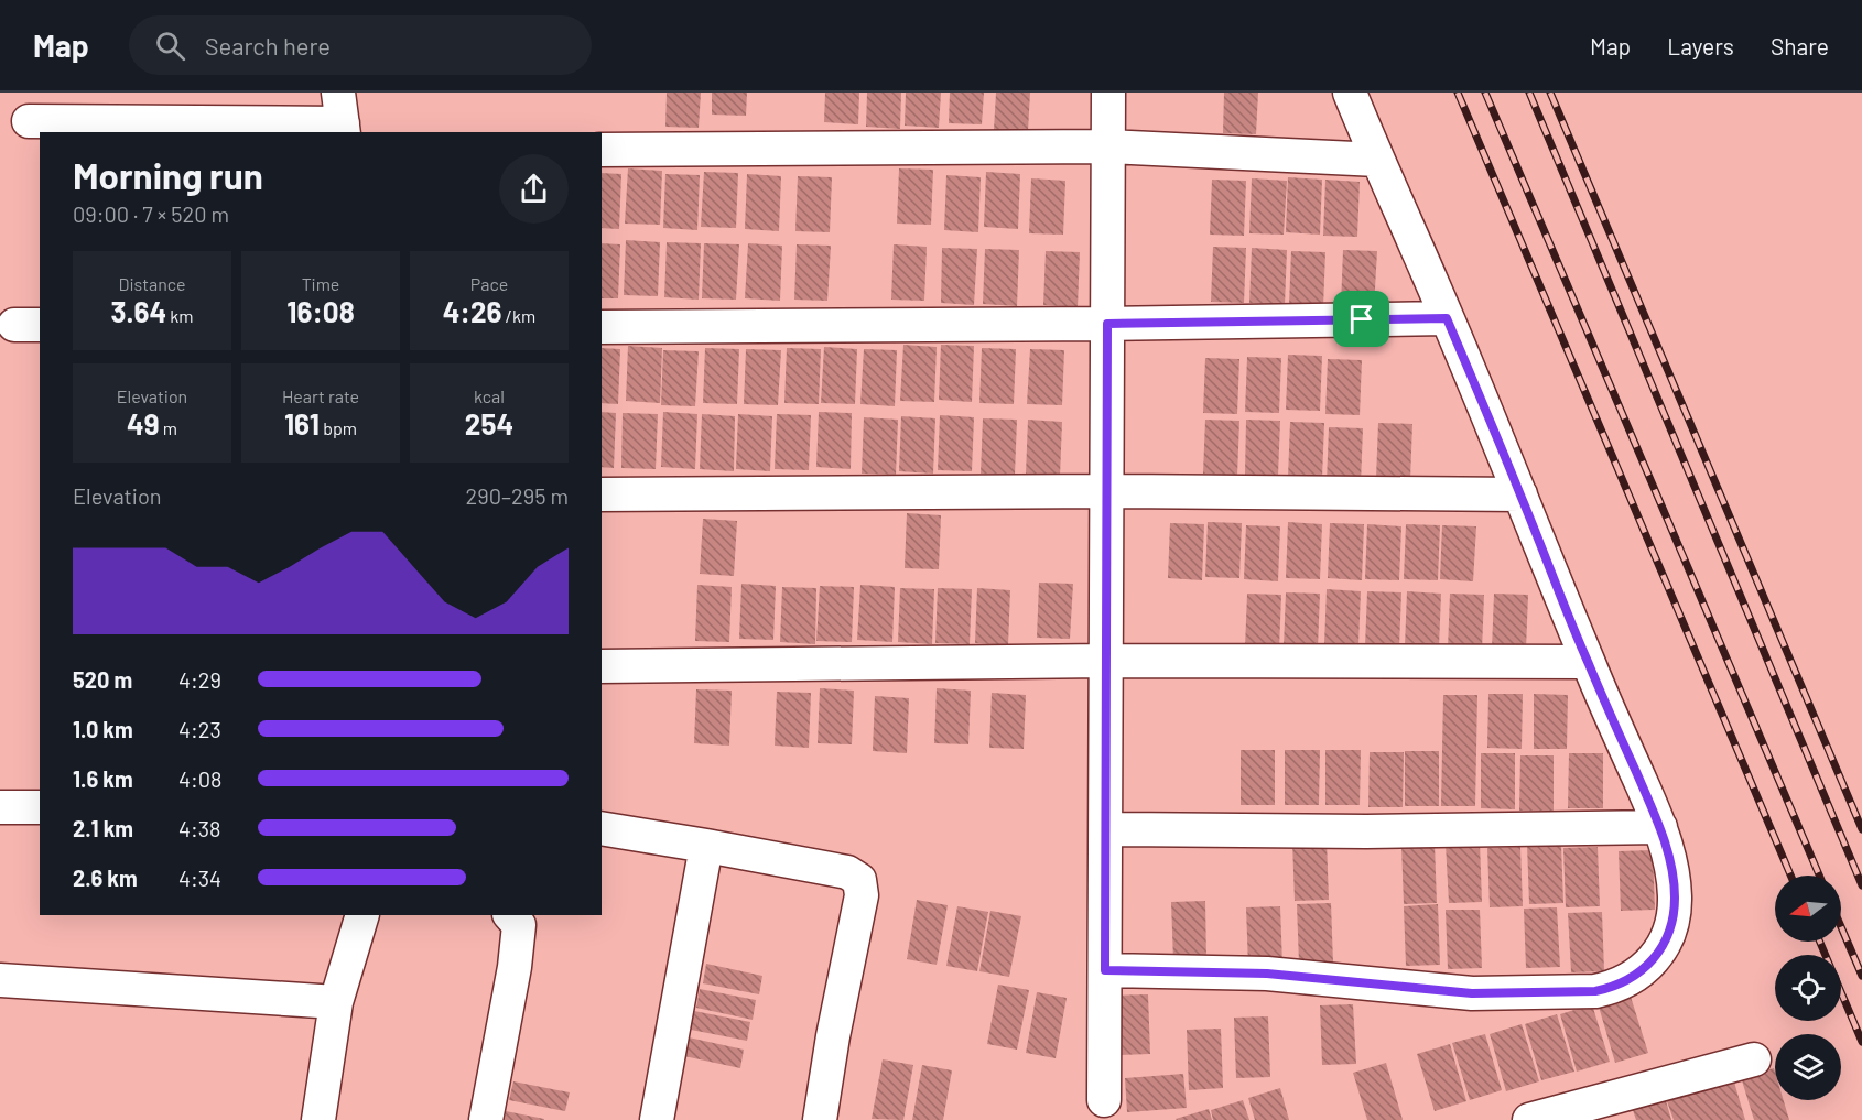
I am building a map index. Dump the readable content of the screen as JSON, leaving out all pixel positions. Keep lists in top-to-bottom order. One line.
{"north":"left","page":{"header":"Map","search":"Search here","nav":["Map","Layers","Share"],"heading":["Morning run","09:00 · 7 × 520 m"],"stats":[["Distance","3.64 km"],["Time","16:08"],["Pace","4:26 /km"],["Elevation","49 m"],["Heart rate","161 bpm"],["kcal","254"]],"chart":["Elevation","290–295 m"],"list":[{"name":"520 m","note":"4:29"},{"name":"1.0 km","note":"4:23"},{"name":"1.6 km","note":"4:08"},{"name":"2.1 km","note":"4:38"},{"name":"2.6 km","note":"4:34"}]}}
